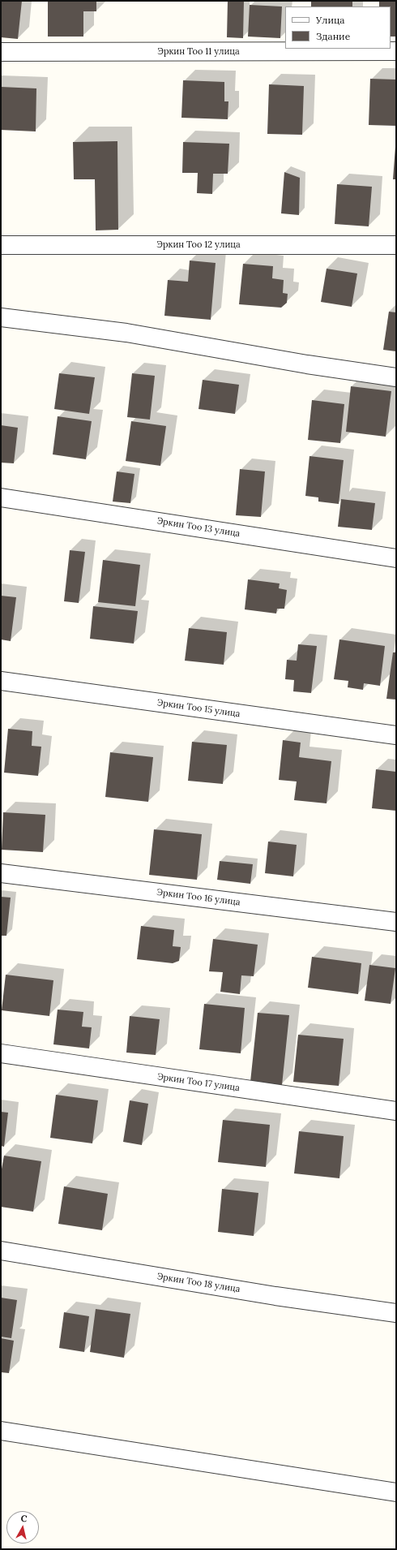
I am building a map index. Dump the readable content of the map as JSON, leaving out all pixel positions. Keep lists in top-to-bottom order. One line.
{"streets":{"street":["Эркин Тоо 11 улица","Эркин Тоо 12 улица","Эркин Тоо 13 улица","Эркин Тоо 15 улица","Эркин Тоо 16 улица","Эркин Тоо 17 улица","Эркин Тоо 18 улица"]},"legend":["Улица","Здание"],"north":"top"}
